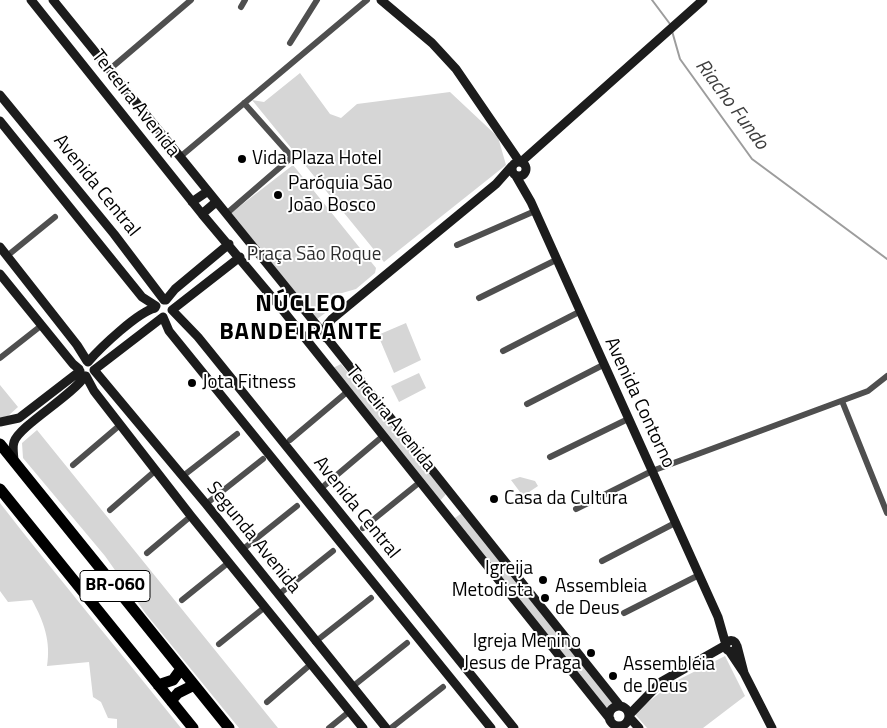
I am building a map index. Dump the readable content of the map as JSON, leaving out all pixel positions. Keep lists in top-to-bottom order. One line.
{"streets":{"highway":["BR-060"],"street":["Terceira Avenida","Avenida Central","Avenida Contorno","Segunda Avenida"]},"districts":["NÚCLEO BANDEIRANTE"],"water":["Riacho Fundo"],"parks":["Praça São Roque"],"places":["Vida Plaza Hotel","Paróquia São João Bosco","Jota Fitness","Casa da Cultura","Igreija Metodista","Assembleia de Deus","Igreja Menino Jesus de Praga","Assembléia de Deus"]}
